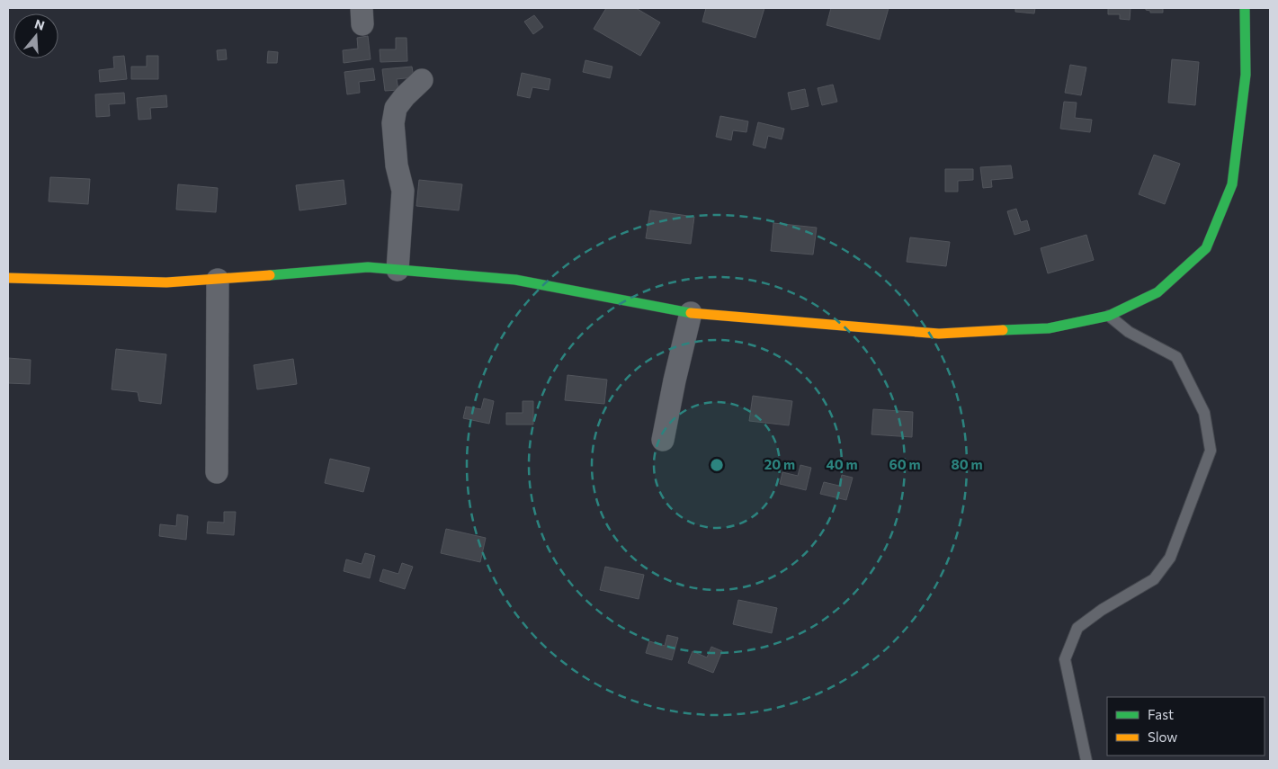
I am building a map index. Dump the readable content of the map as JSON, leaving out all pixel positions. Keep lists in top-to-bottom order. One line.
{"legend":["Fast","Slow"],"north":"top","rings":["20 m","40 m","60 m","80 m"]}
